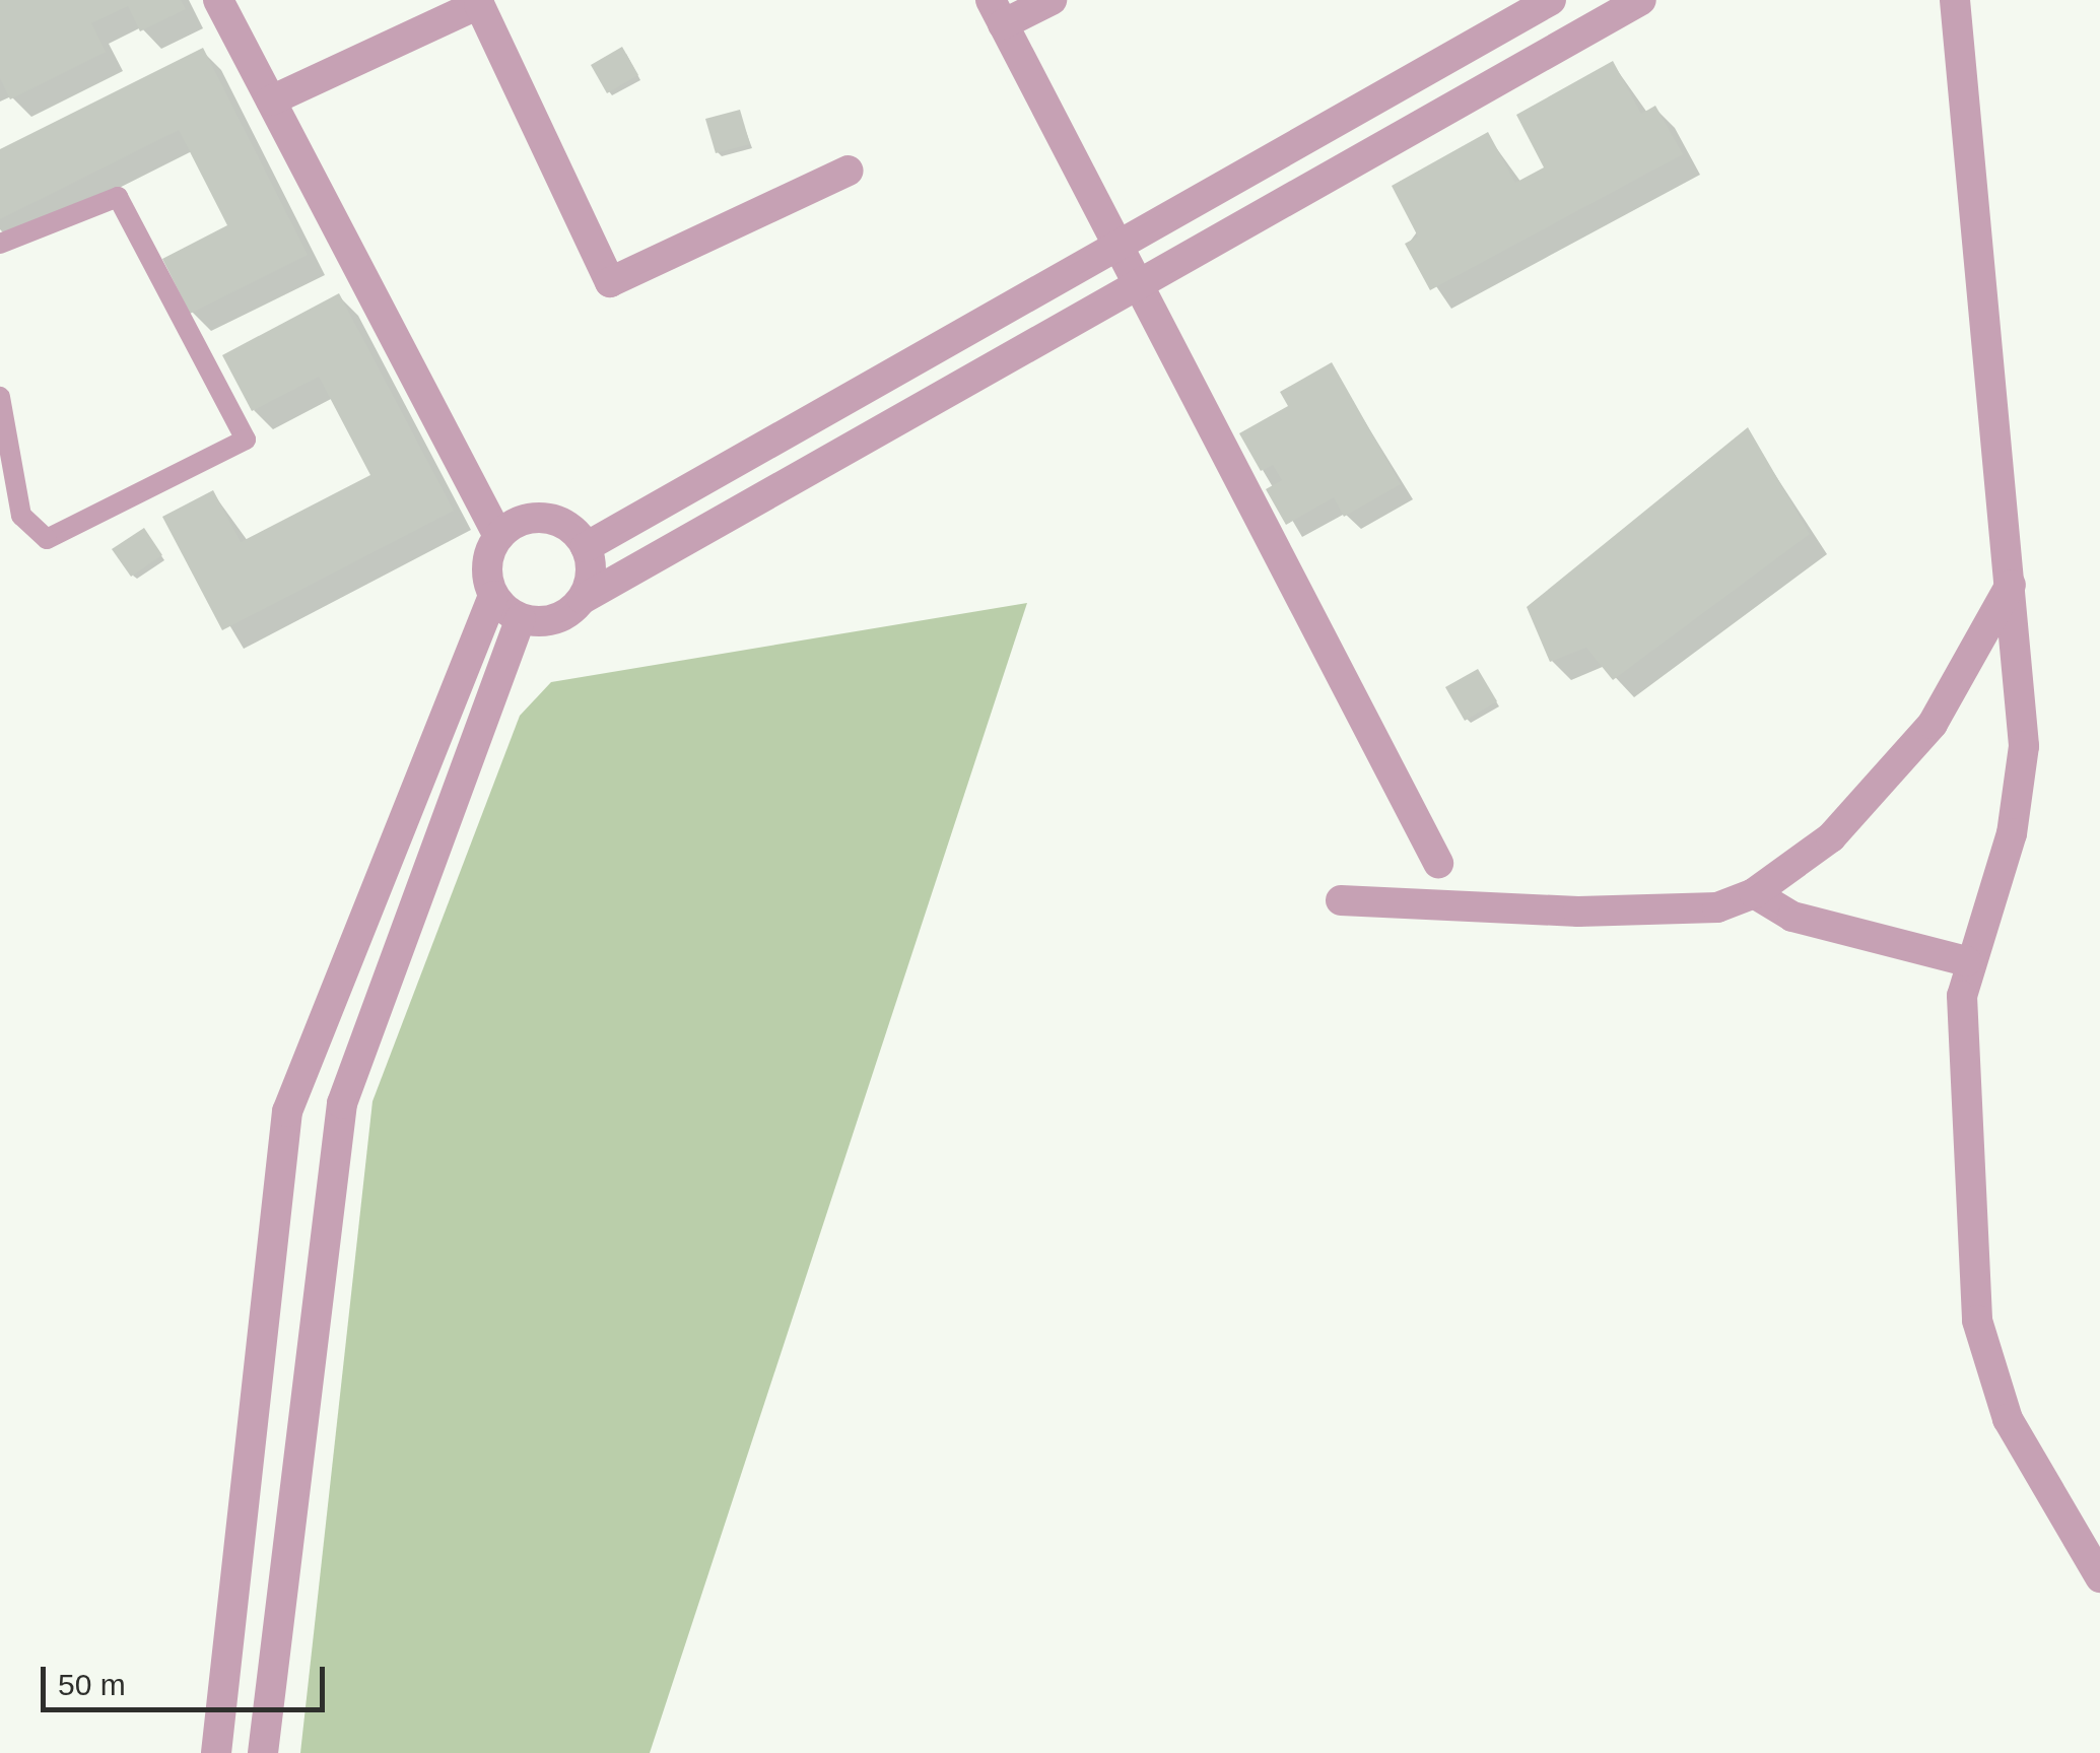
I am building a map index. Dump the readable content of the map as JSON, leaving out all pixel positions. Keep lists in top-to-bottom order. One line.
{"scale_bar":"50 m"}
